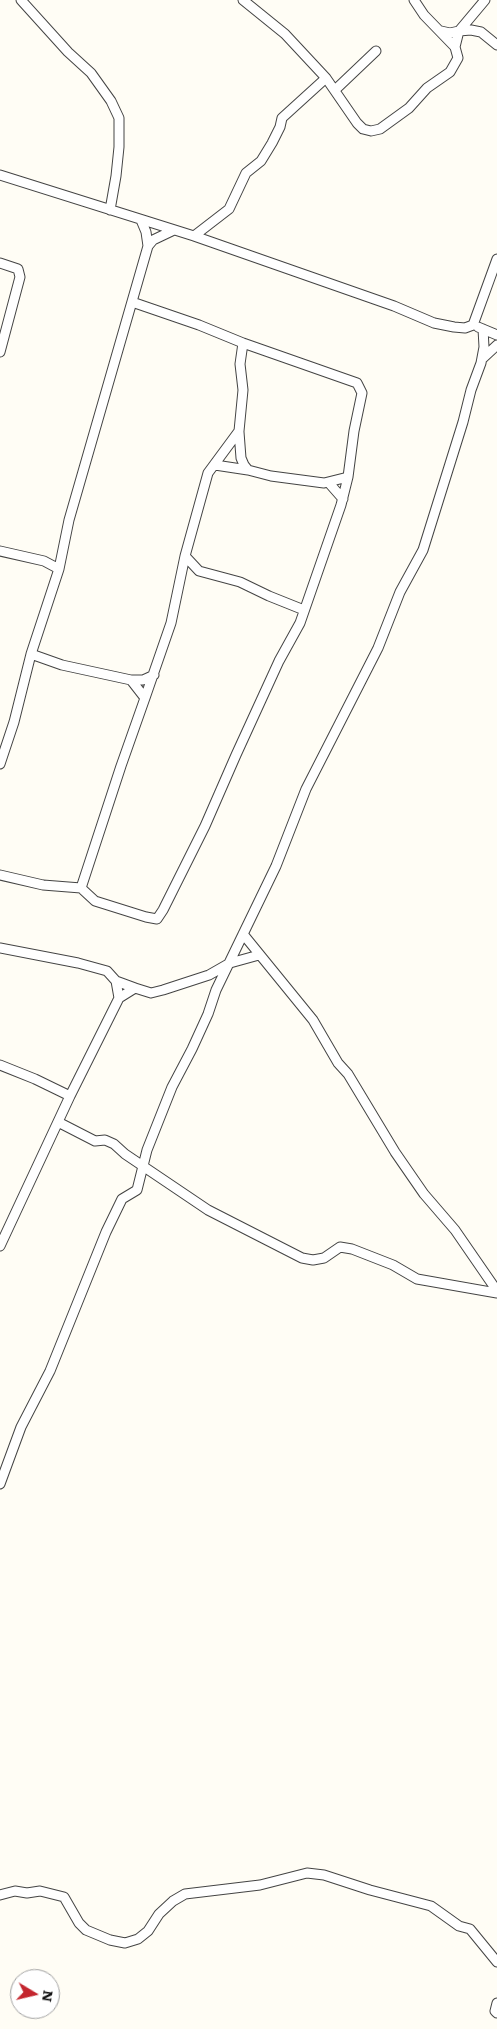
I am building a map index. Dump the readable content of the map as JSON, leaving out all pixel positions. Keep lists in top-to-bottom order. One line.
{"north":"right"}
